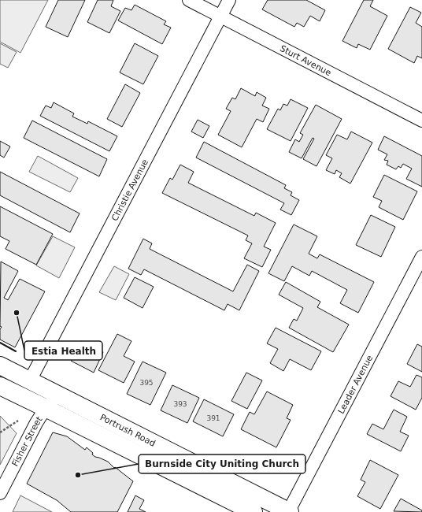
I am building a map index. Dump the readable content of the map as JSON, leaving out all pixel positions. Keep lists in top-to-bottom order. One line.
{"streets":{"highway":["Portrush Road"],"street":["Sturt Avenue","Christie Avenue","Leader Avenue","Fisher Street"]},"crossings":[["Sturt Avenue","Christie Avenue"],["Christie Avenue","Portrush Road"],["Leader Avenue","Portrush Road"],["Portrush Road","Fisher Street"]],"places":["Estia Health","Burnside City Uniting Church"],"house_numbers":["395","393","391"]}
